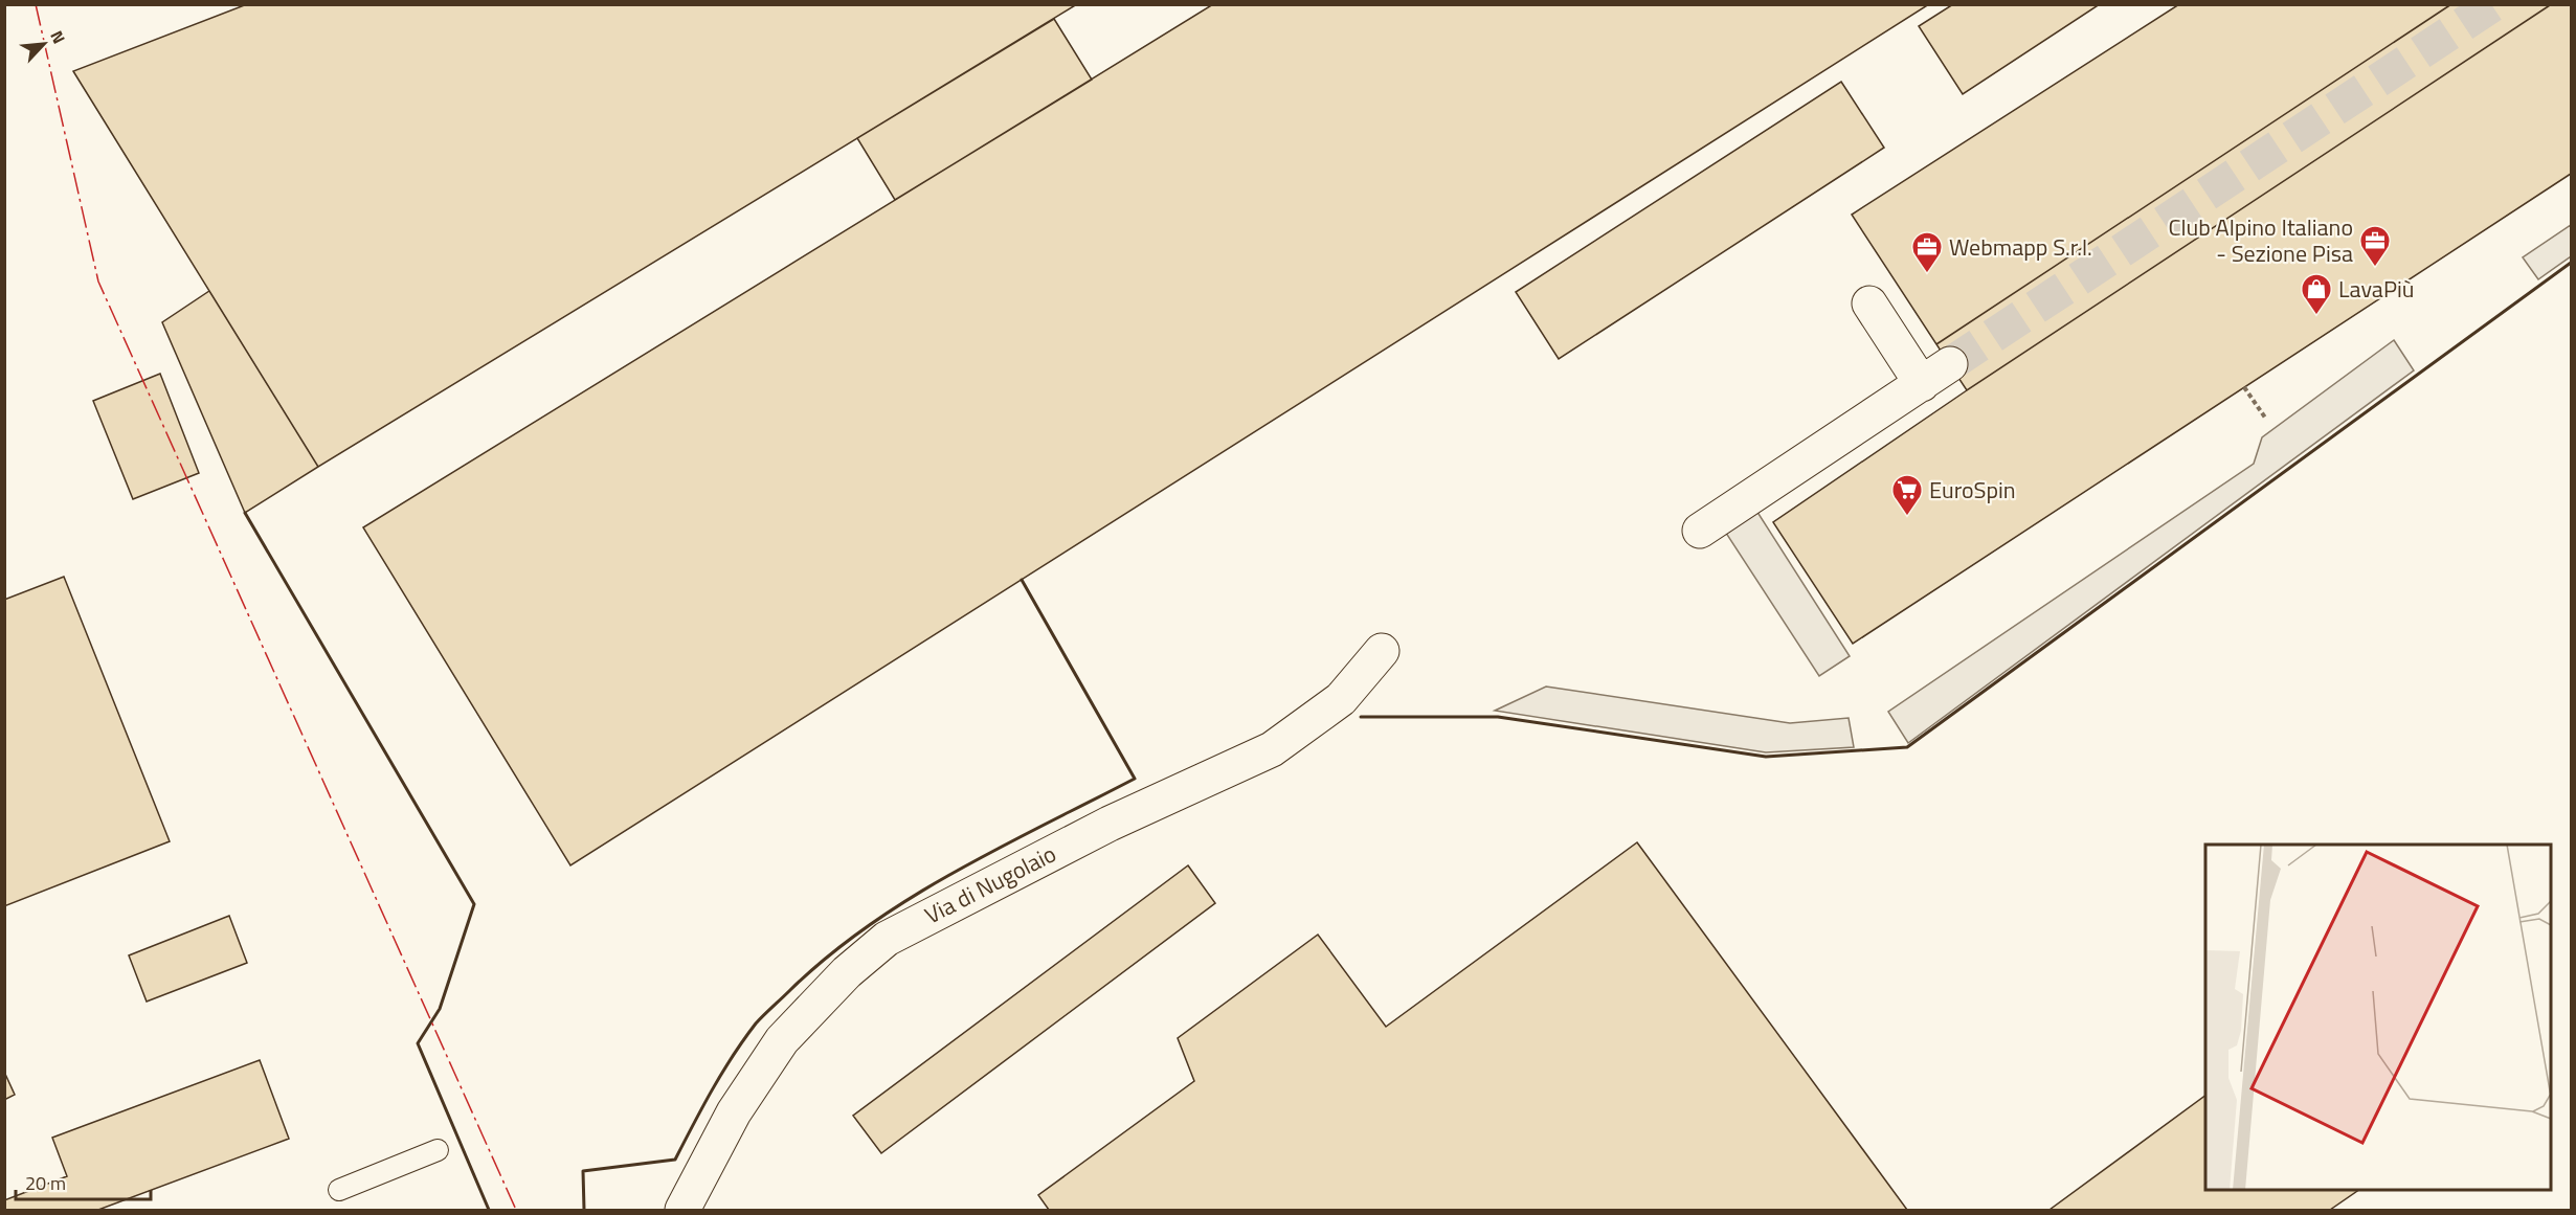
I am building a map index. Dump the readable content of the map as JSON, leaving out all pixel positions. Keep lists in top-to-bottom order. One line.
{"streets":{"street":["Via di Nugolaio"]},"places":{"office":["Club Alpino Italiano - Sezione Pisa","Webmapp S.r.l."],"shop":["LavaPiù"],"supermarket":["EuroSpin"]},"scale_bar":"20 m","north":"top right"}
